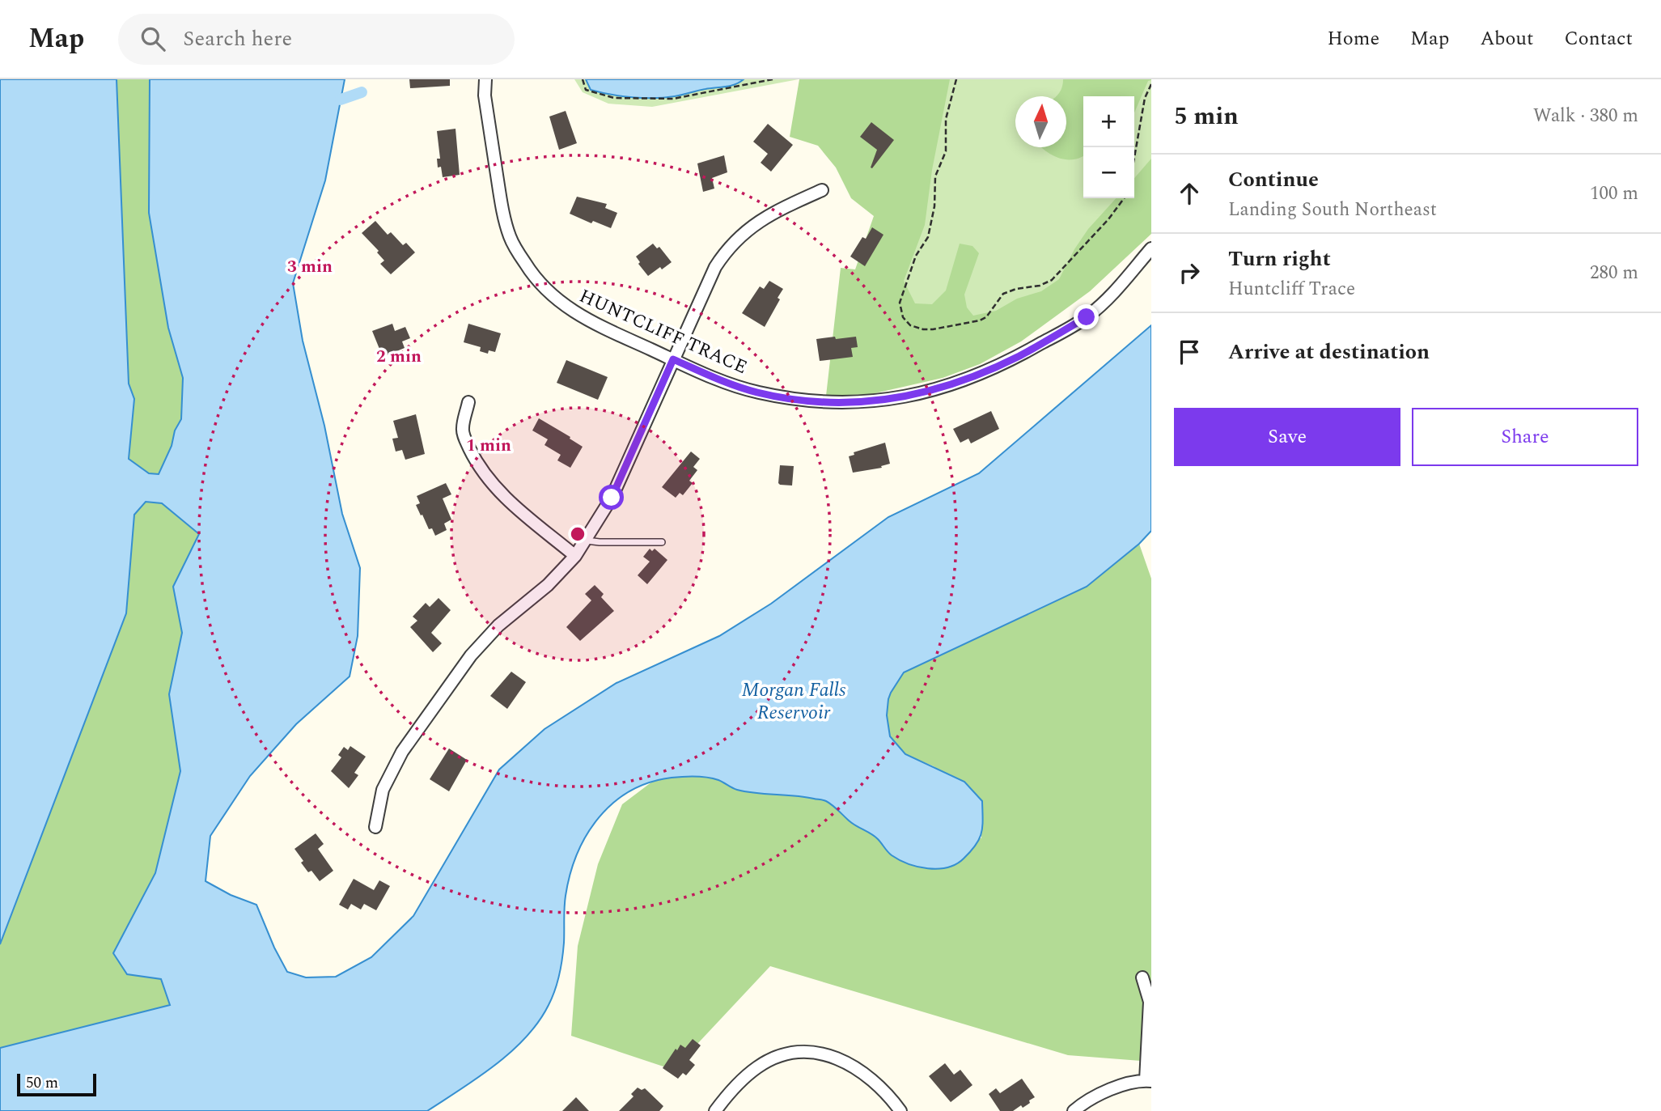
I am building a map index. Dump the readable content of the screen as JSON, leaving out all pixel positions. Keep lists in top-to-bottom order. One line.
{"streets":{"street":["HUNTCLIFF TRACE"]},"water":["Morgan Falls Reservoir"],"scale_bar":"50 m","north":"top","page":{"header":"Map","search":"Search here","nav":["Home","Map","About","Contact"],"heading":["5 min","Walk · 380 m"],"map_buttons":["+","−"],"list":[["Continue","Landing South Northeast","100 m"],["Turn right","Huntcliff Trace","280 m"],"Arrive at destination"],"buttons":["Save","Share"],"scale":"50 m"},"rings":["3 min","2 min","1 min"]}
